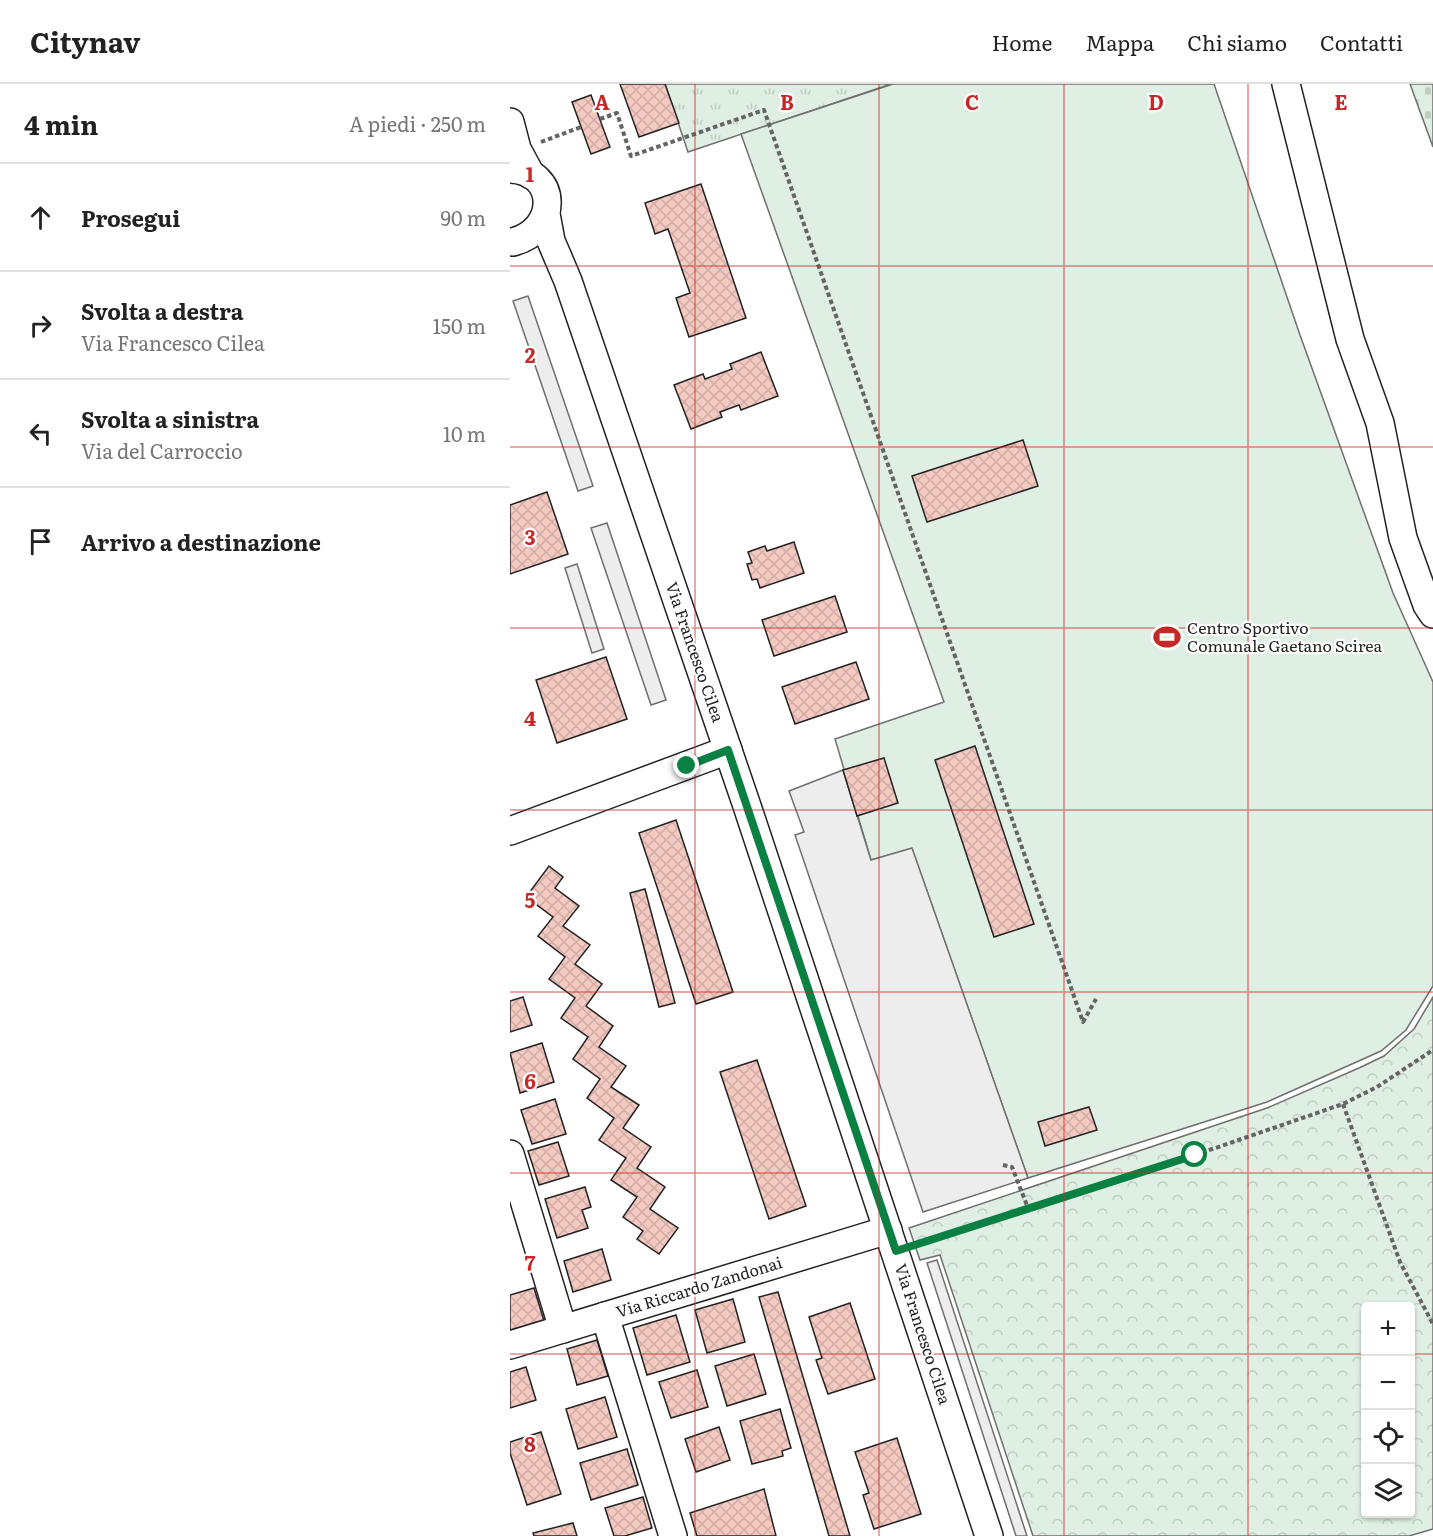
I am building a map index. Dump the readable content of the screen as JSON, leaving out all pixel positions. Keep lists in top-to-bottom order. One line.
{"streets":{"street":["Via Francesco Cilea","Via Riccardo Zandonai"]},"crossings":[["Via Francesco Cilea","Via Riccardo Zandonai"]],"places":{"sports":["Centro Sportivo Comunale Gaetano Scirea"]},"page":{"header":"Citynav","nav":["Home","Mappa","Chi siamo","Contatti"],"heading":["4 min","A piedi · 250 m"],"list":[["Prosegui","90 m"],["Svolta a destra","Via Francesco Cilea","150 m"],["Svolta a sinistra","Via del Carroccio","10 m"],"Arrivo a destinazione"],"map_buttons":["+","−"]},"grid":{"columns":["A","B","C","D","E"],"rows":["1","2","3","4","5","6","7","8"]}}
